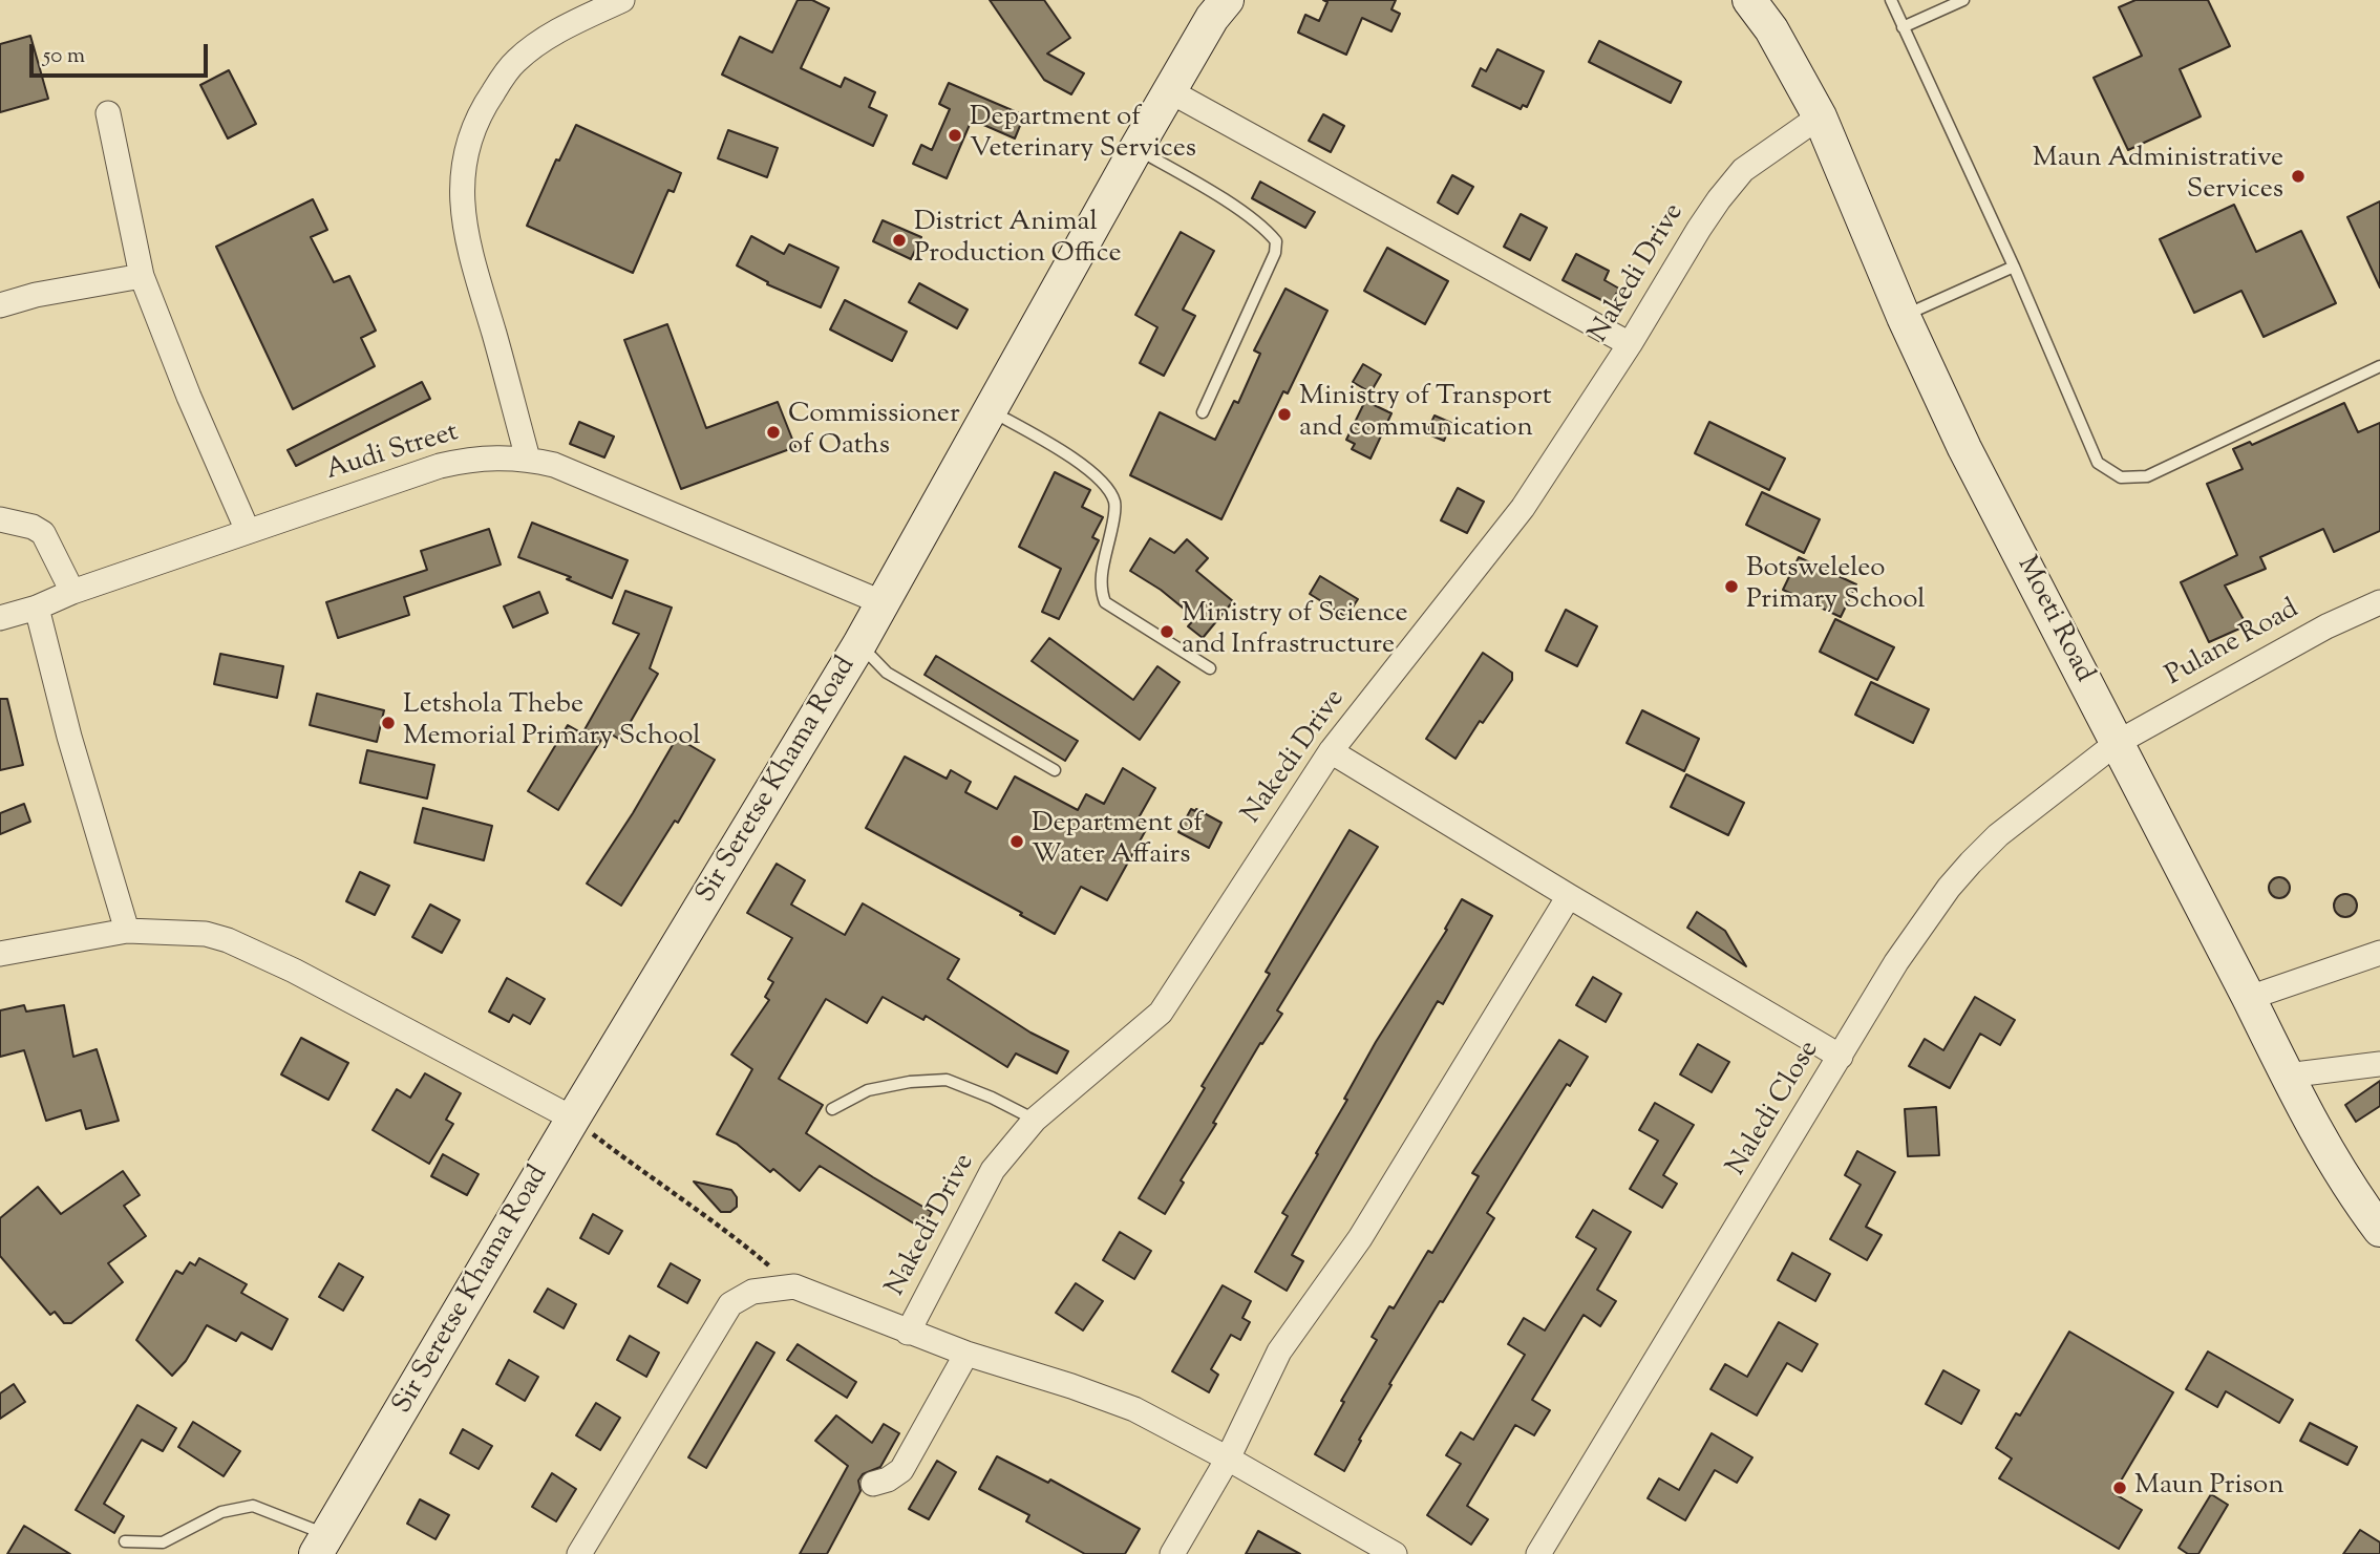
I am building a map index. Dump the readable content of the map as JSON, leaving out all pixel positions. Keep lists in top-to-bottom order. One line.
{"streets":{"main road":["Moeti Road","Sir Seretse Khama Road"],"street":["Nakedi Drive","Audi Street","Pulane Road","Naledi Close"]},"crossings":[["Nakedi Drive","Moeti Road"],["Audi Street","Sir Seretse Khama Road"],["Moeti Road","Pulane Road"],["Moeti Road","Naledi Close"],["Pulane Road","Naledi Close"]],"places":["Department of Veterinary Services","Maun Administrative Services","District Animal Production Office","Ministry of Transport and communication","Commissioner of Oaths","Botsweleleo Primary School","Ministry of Science and Infrastructure","Letshola Thebe Memorial Primary School","Department of Water Affairs","Maun Prison"],"scale_bar":"50 m"}
